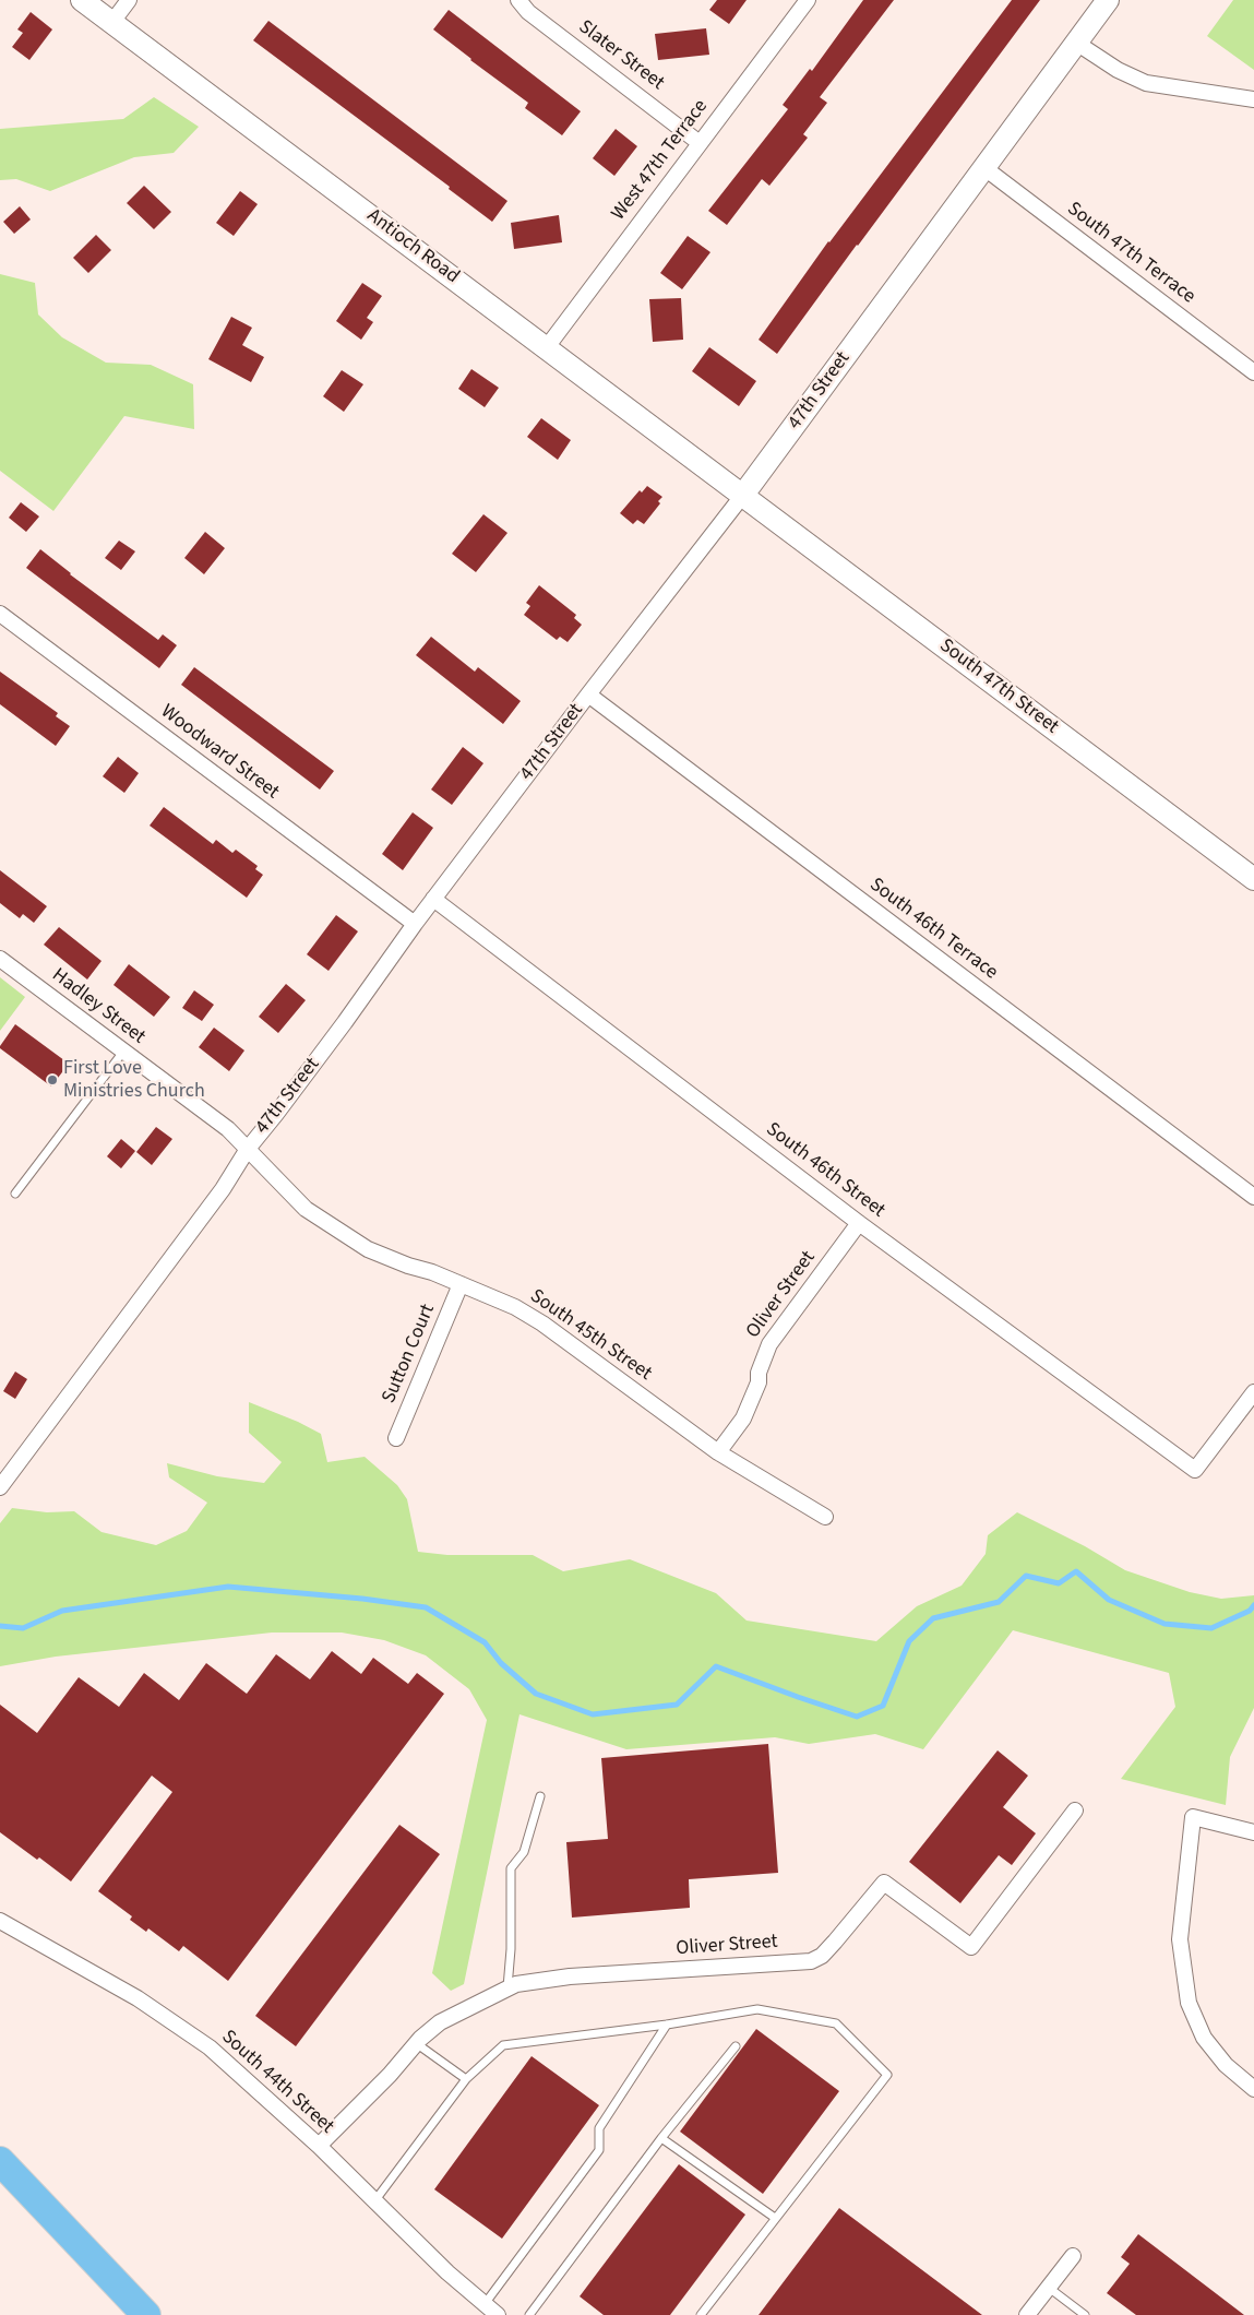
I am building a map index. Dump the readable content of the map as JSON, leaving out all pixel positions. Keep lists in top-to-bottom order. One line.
{"streets":{"main road":["Antioch Road","47th Street","South 47th Street"],"street":["Slater Street","West 47th Terrace","South 47th Terrace","Woodward Street","South 46th Terrace","Hadley Street","South 46th Street","Oliver Street","South 45th Street","Sutton Court","South 44th Street"]},"crossings":[["Slater Street","West 47th Terrace"],["West 47th Terrace","Antioch Road"],["Antioch Road","47th Street"],["Antioch Road","South 47th Street"],["South 47th Terrace","47th Street"],["47th Street","South 47th Street"],["47th Street","Woodward Street"],["47th Street","South 46th Terrace"],["47th Street","Hadley Street"],["47th Street","South 46th Street"],["47th Street","South 45th Street"],["Hadley Street","South 45th Street"],["South 46th Street","Oliver Street"],["Oliver Street","South 45th Street"],["Oliver Street","South 44th Street"],["South 45th Street","Sutton Court"]],"places":["First Love Ministries Church"]}
